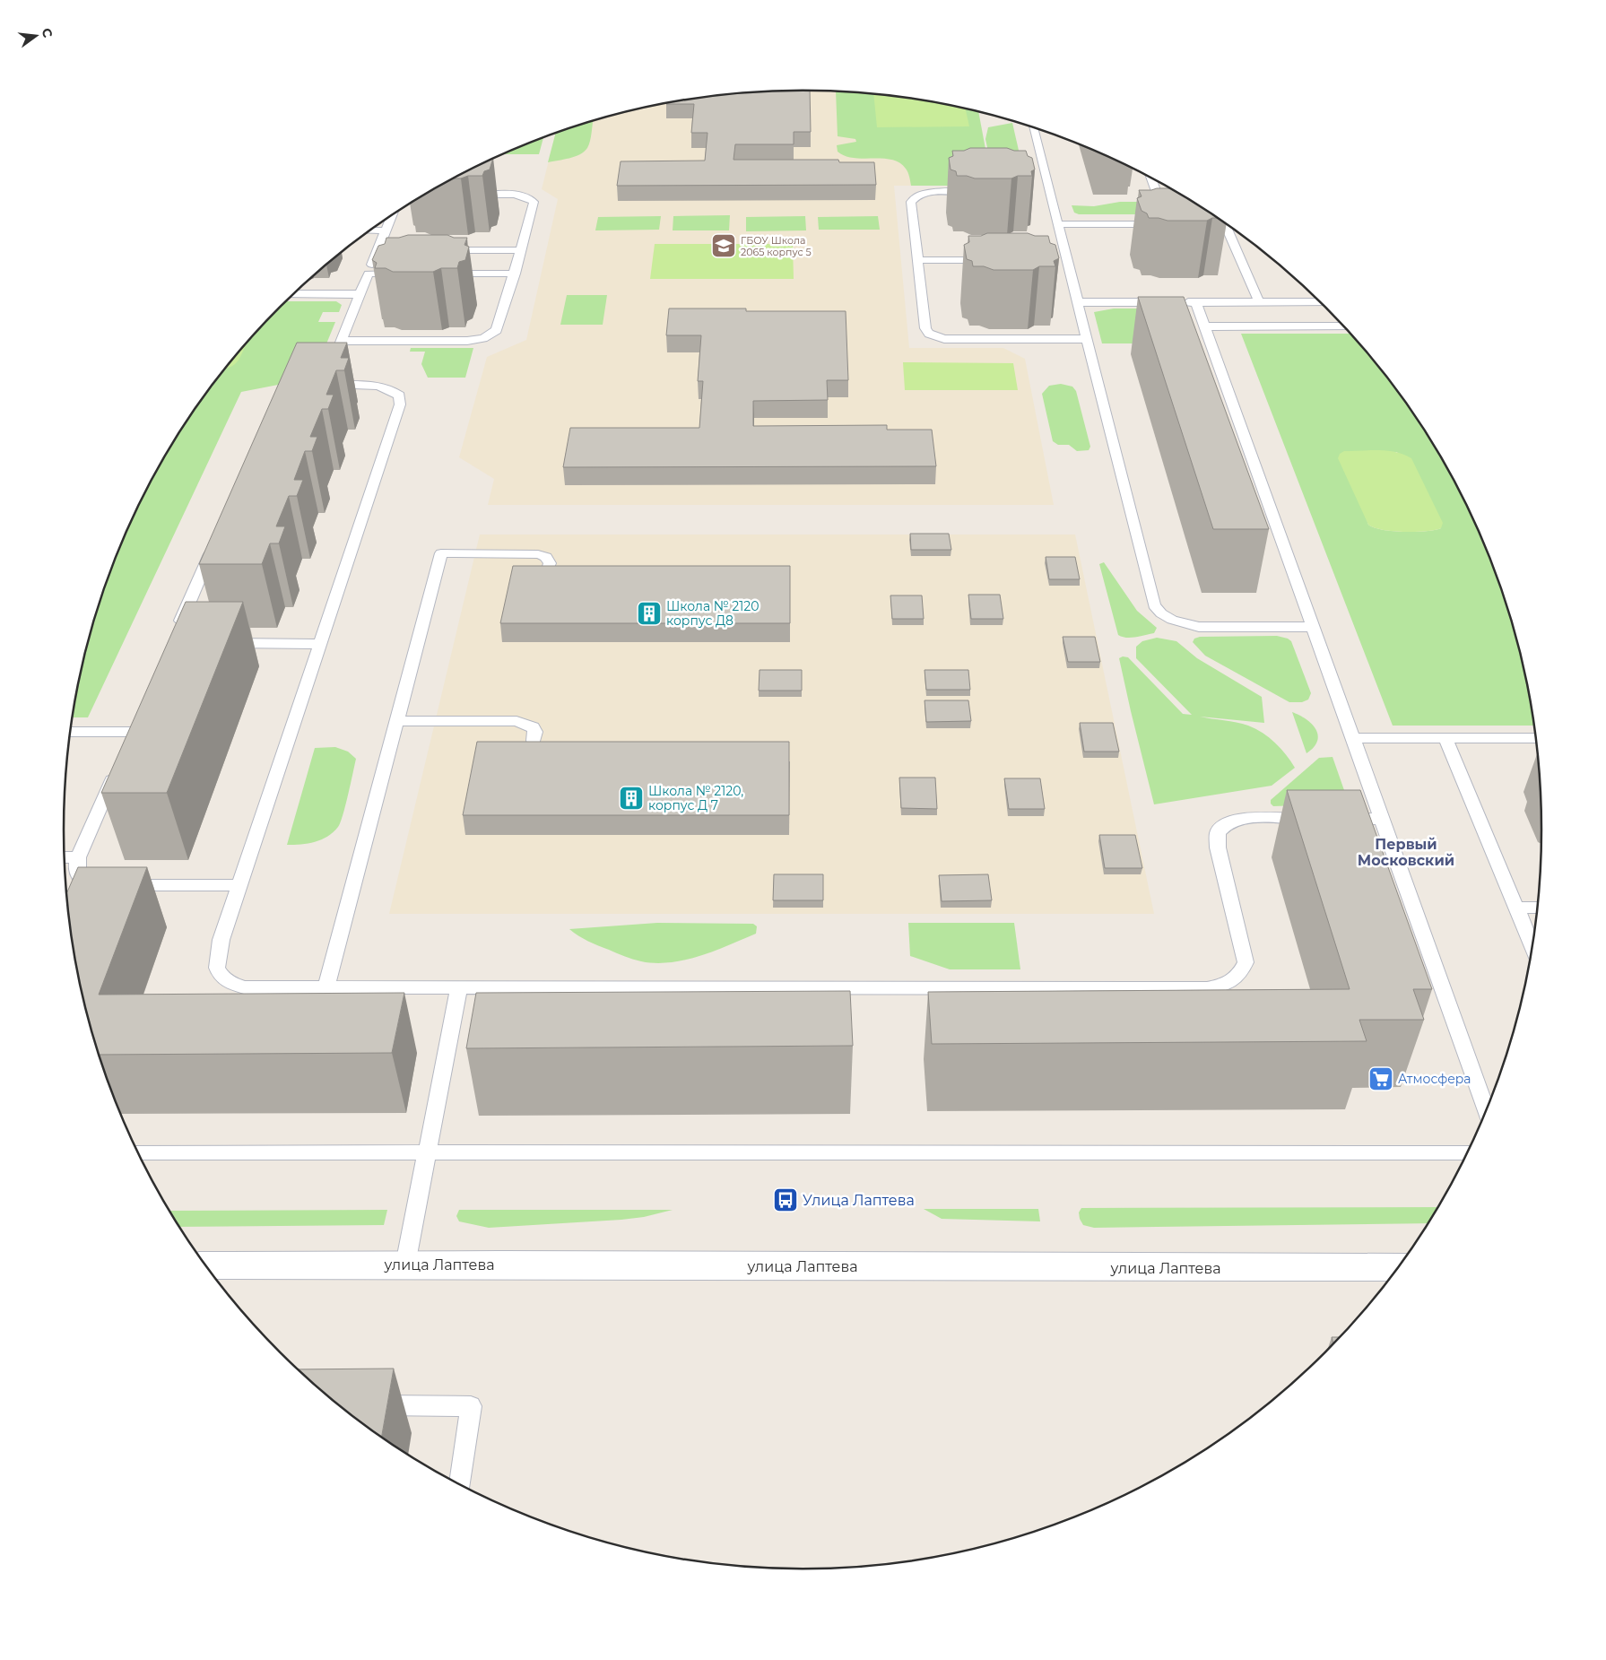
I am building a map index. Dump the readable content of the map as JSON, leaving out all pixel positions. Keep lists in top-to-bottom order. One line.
{"streets":{"street":["улица Лаптева"]},"districts":["Первый Московский"],"places":{"school or university":["ГБОУ Школа 2065 корпус 5"],"building":["Школа № 2120 корпус Д8","Школа № 2120, корпус Д 7"],"supermarket":["Атмосфера"],"bus stop":["Улица Лаптева"]},"north":"right"}
